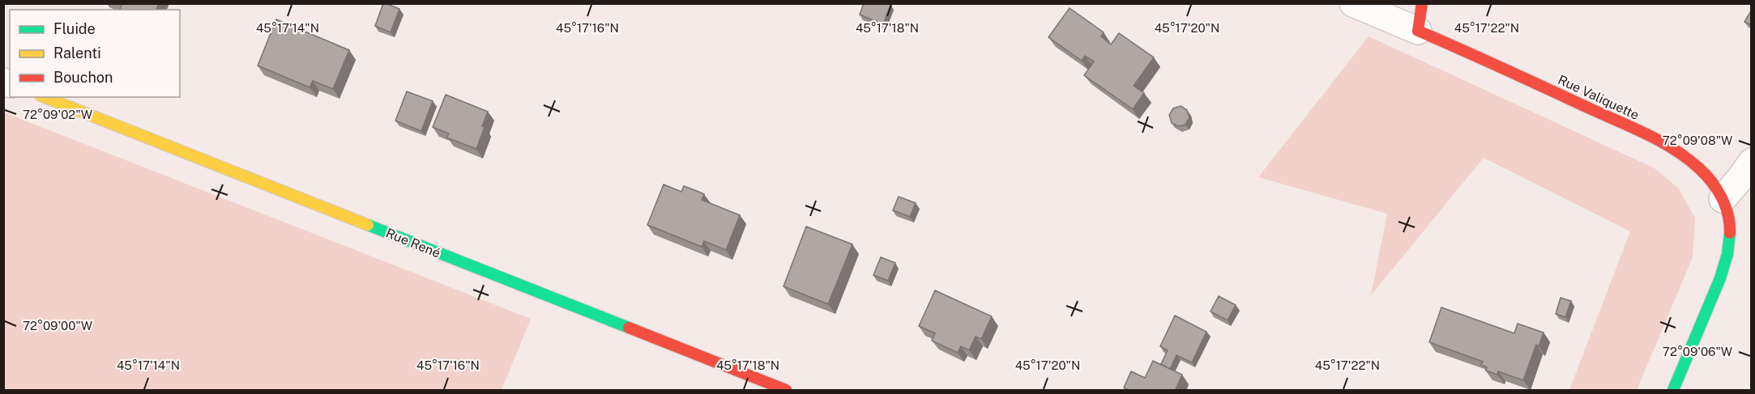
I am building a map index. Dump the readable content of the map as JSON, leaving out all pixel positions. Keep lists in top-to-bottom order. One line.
{"streets":{"street":["Rue Valiquette","Rue René"]},"legend":["Fluide","Ralenti","Bouchon"],"coordinates":["45°17'14\"N","45°17'16\"N","45°17'18\"N","45°17'20\"N","45°17'22\"N","72°09'02\"W","72°09'08\"W","72°09'00\"W","72°09'06\"W"]}
